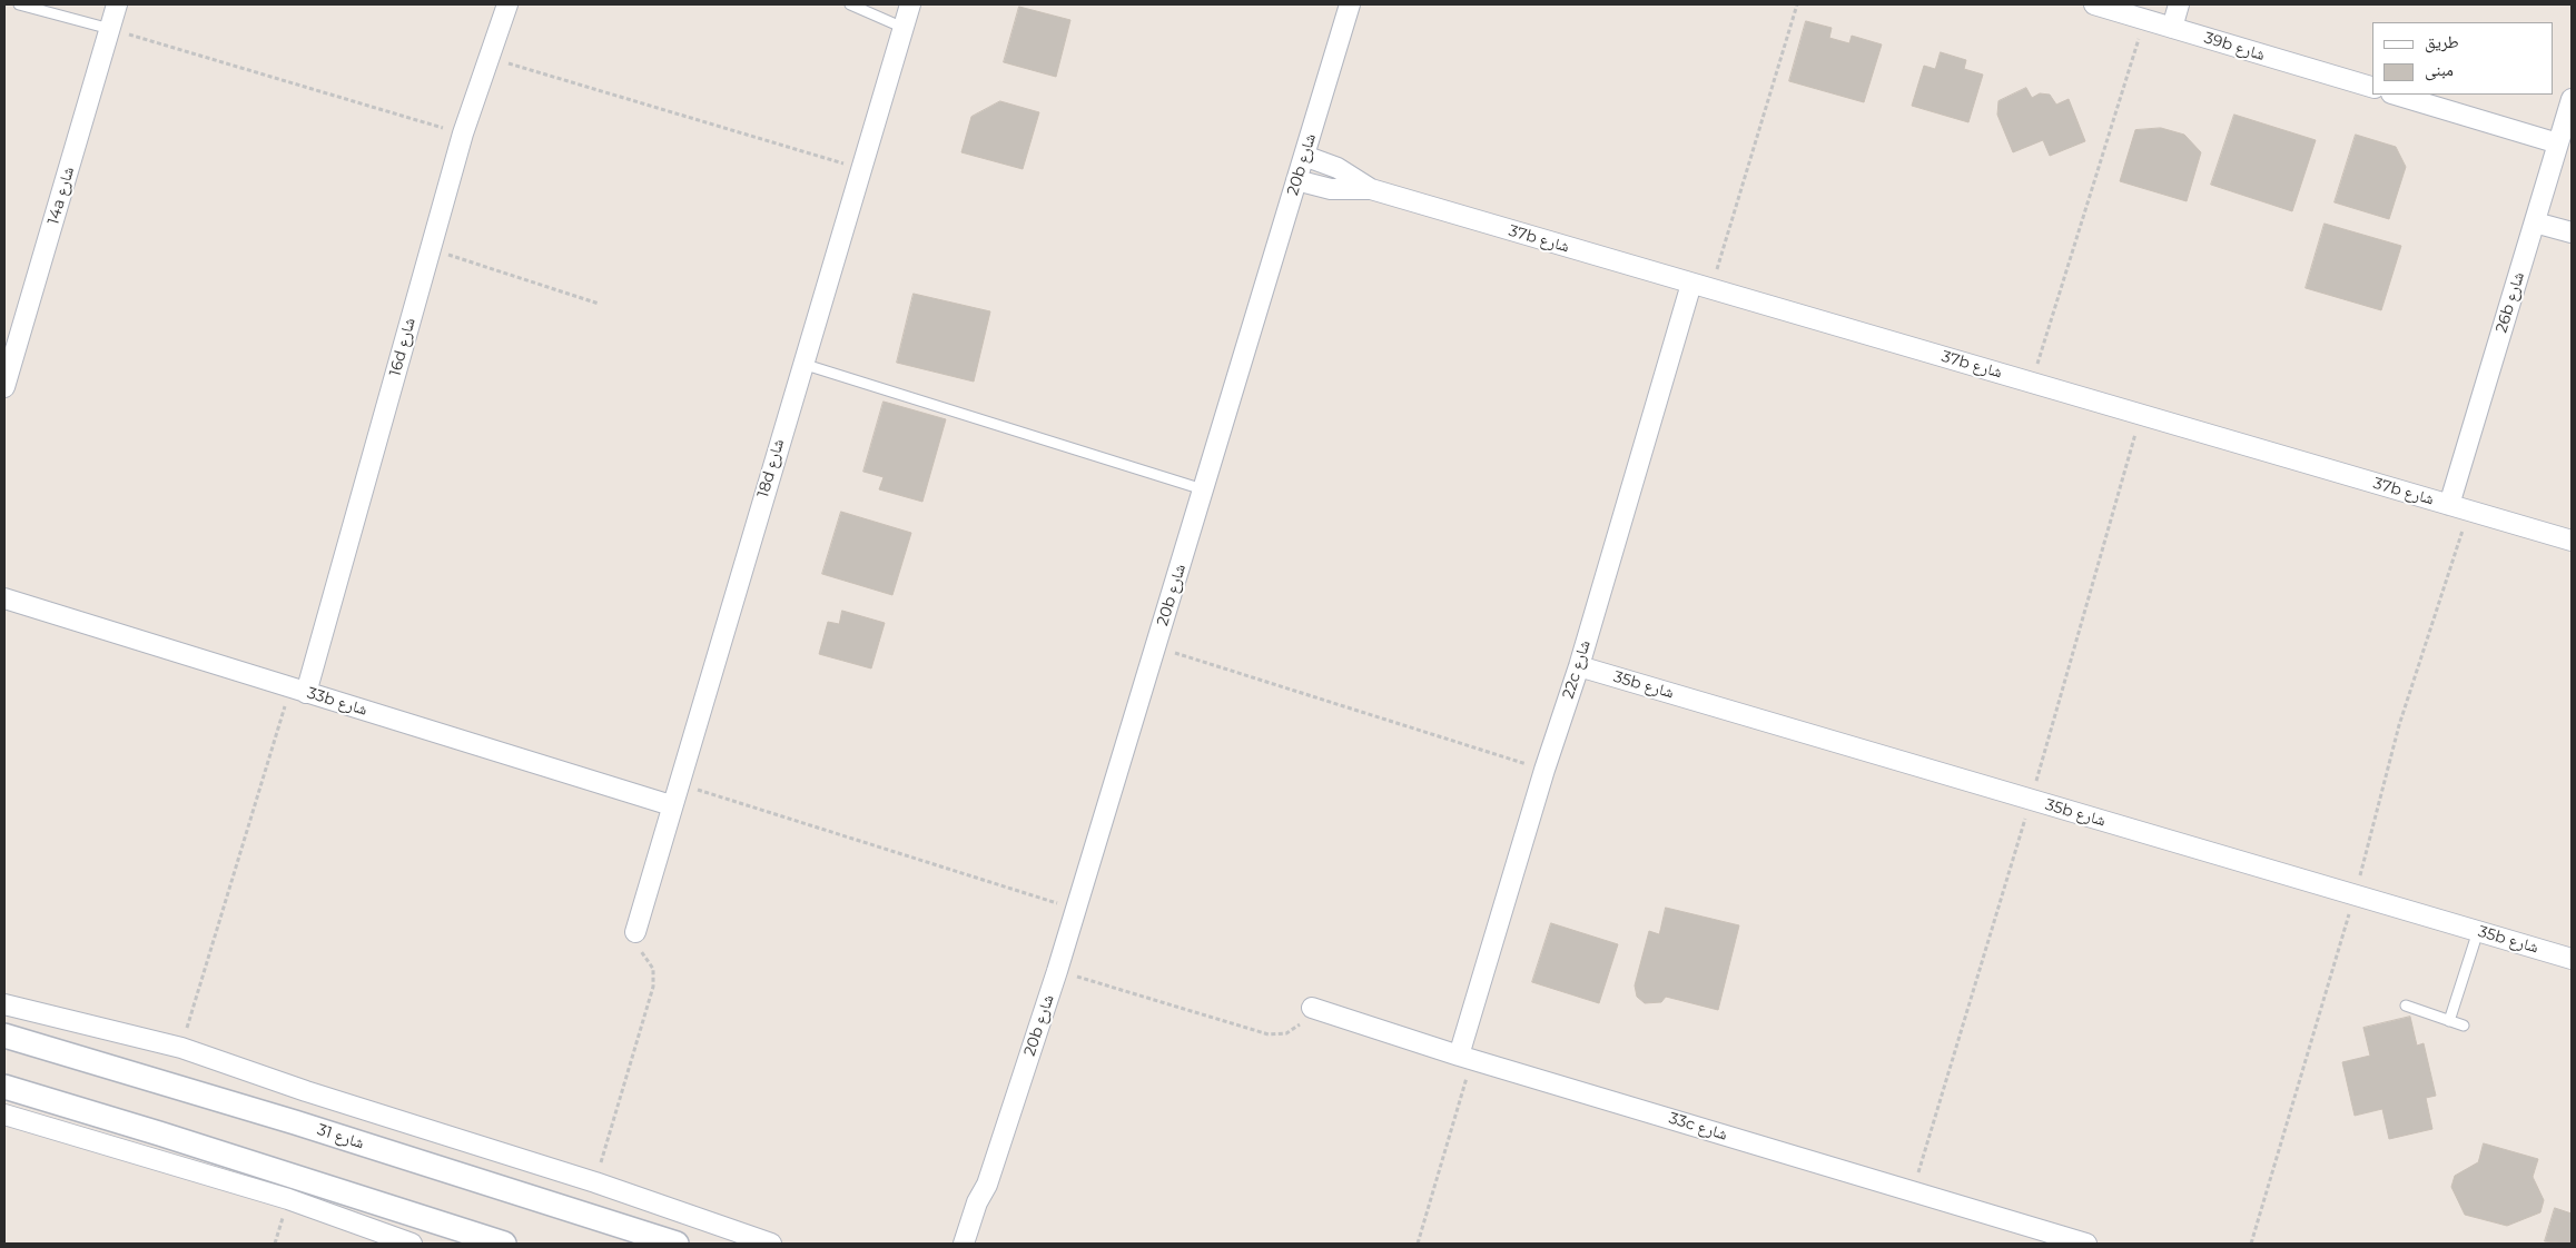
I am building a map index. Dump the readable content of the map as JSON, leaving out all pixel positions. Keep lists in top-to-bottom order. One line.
{"streets":{"street":["39b شارع","20b شارع","14a شارع","37b شارع","26b شارع","16d شارع","18d شارع","22c شارع","35b شارع","33b شارع","33c شارع","شارع 31"]},"crossings":[["20b شارع","37b شارع"],["37b شارع","26b شارع"],["37b شارع","22c شارع"],["16d شارع","33b شارع"],["18d شارع","33b شارع"],["22c شارع","35b شارع"],["22c شارع","33c شارع"]],"legend":["طريق","مبنى"]}
